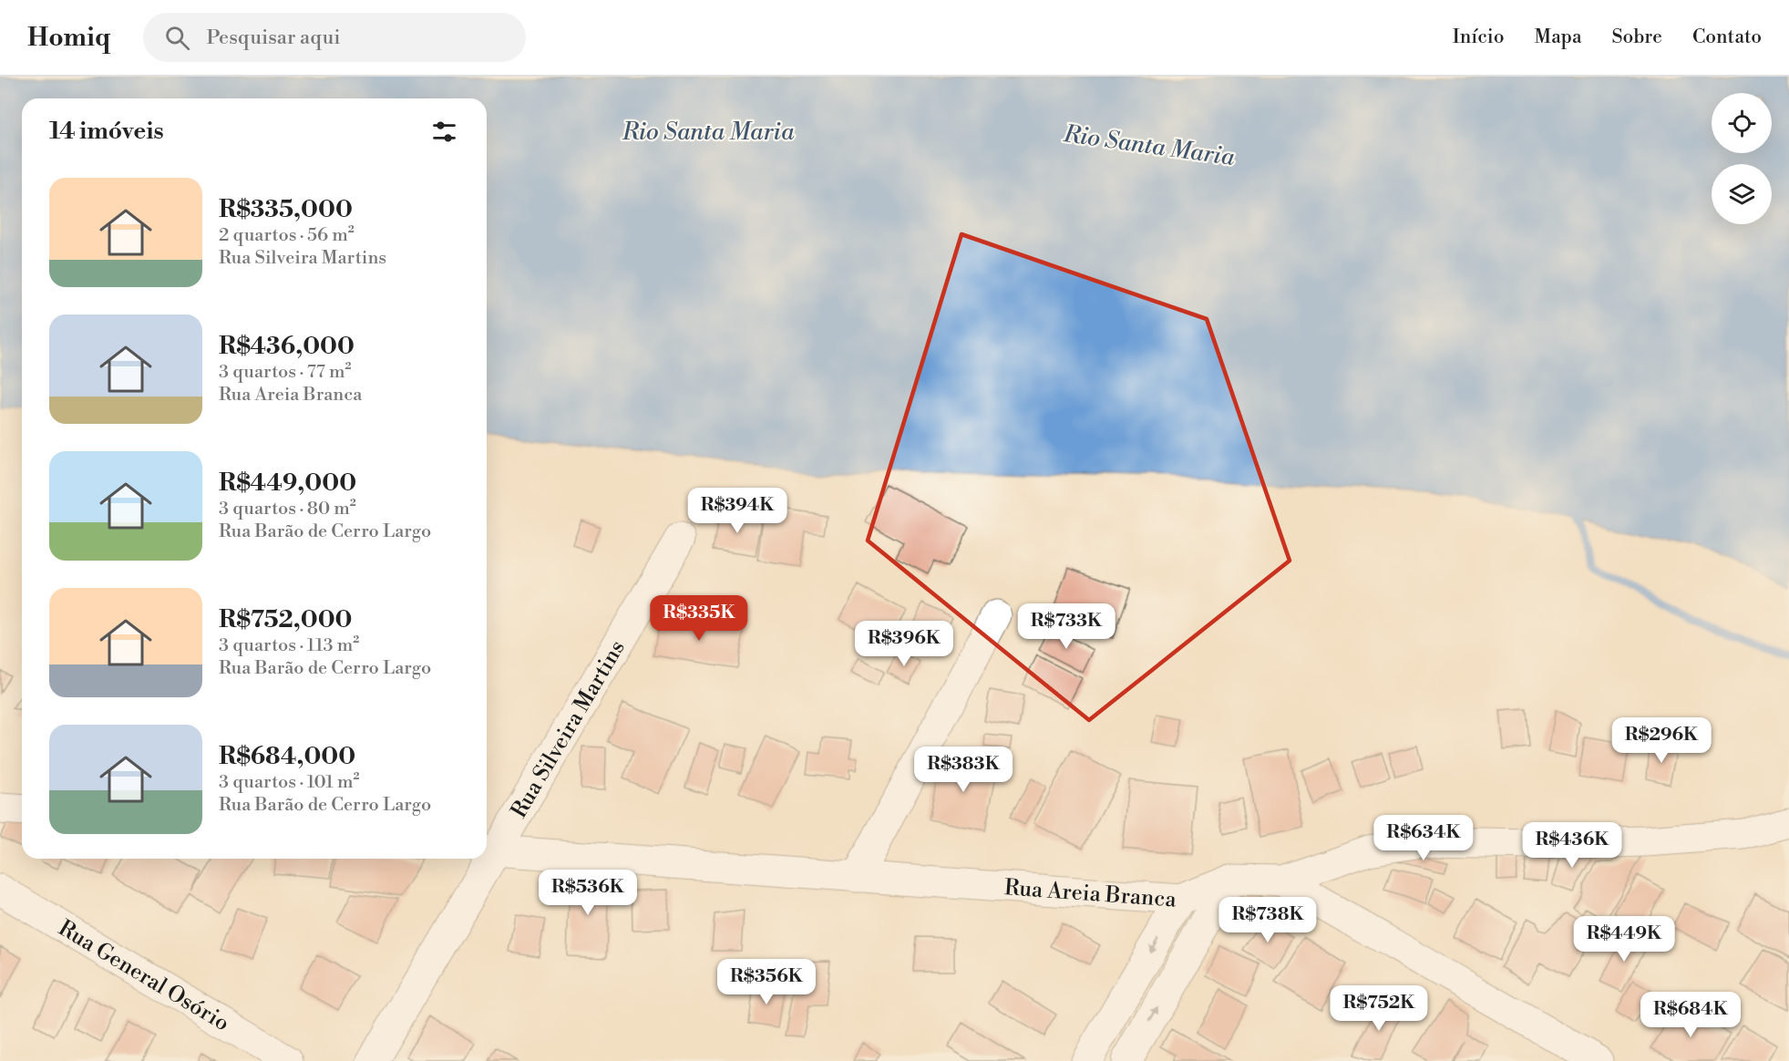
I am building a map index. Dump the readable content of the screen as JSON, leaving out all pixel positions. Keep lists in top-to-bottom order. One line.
{"streets":{"street":["Rua Silveira Martins","Rua Areia Branca","Rua General Osório"]},"crossings":[["Rua Silveira Martins","Rua Areia Branca"]],"water":["Rio Santa Maria"],"page":{"header":"Homiq","search":"Pesquisar aqui","nav":["Início","Mapa","Sobre","Contato"],"heading":"14 imóveis","list":[{"name":"R$335,000","note":"2 quartos · 56 m² · Rua Silveira Martins"},{"name":"R$436,000","note":"3 quartos · 77 m² · Rua Areia Branca"},{"name":"R$449,000","note":"3 quartos · 80 m² · Rua Barão de Cerro Largo"},{"name":"R$752,000","note":"3 quartos · 113 m² · Rua Barão de Cerro Largo"},{"name":"R$684,000","note":"3 quartos · 101 m² · Rua Barão de Cerro Largo"}],"price":["R$394K","R$335K","R$733K","R$396K","R$296K","R$383K","R$634K","R$436K","R$536K","R$738K","R$449K","R$356K","R$752K","R$684K"]}}
